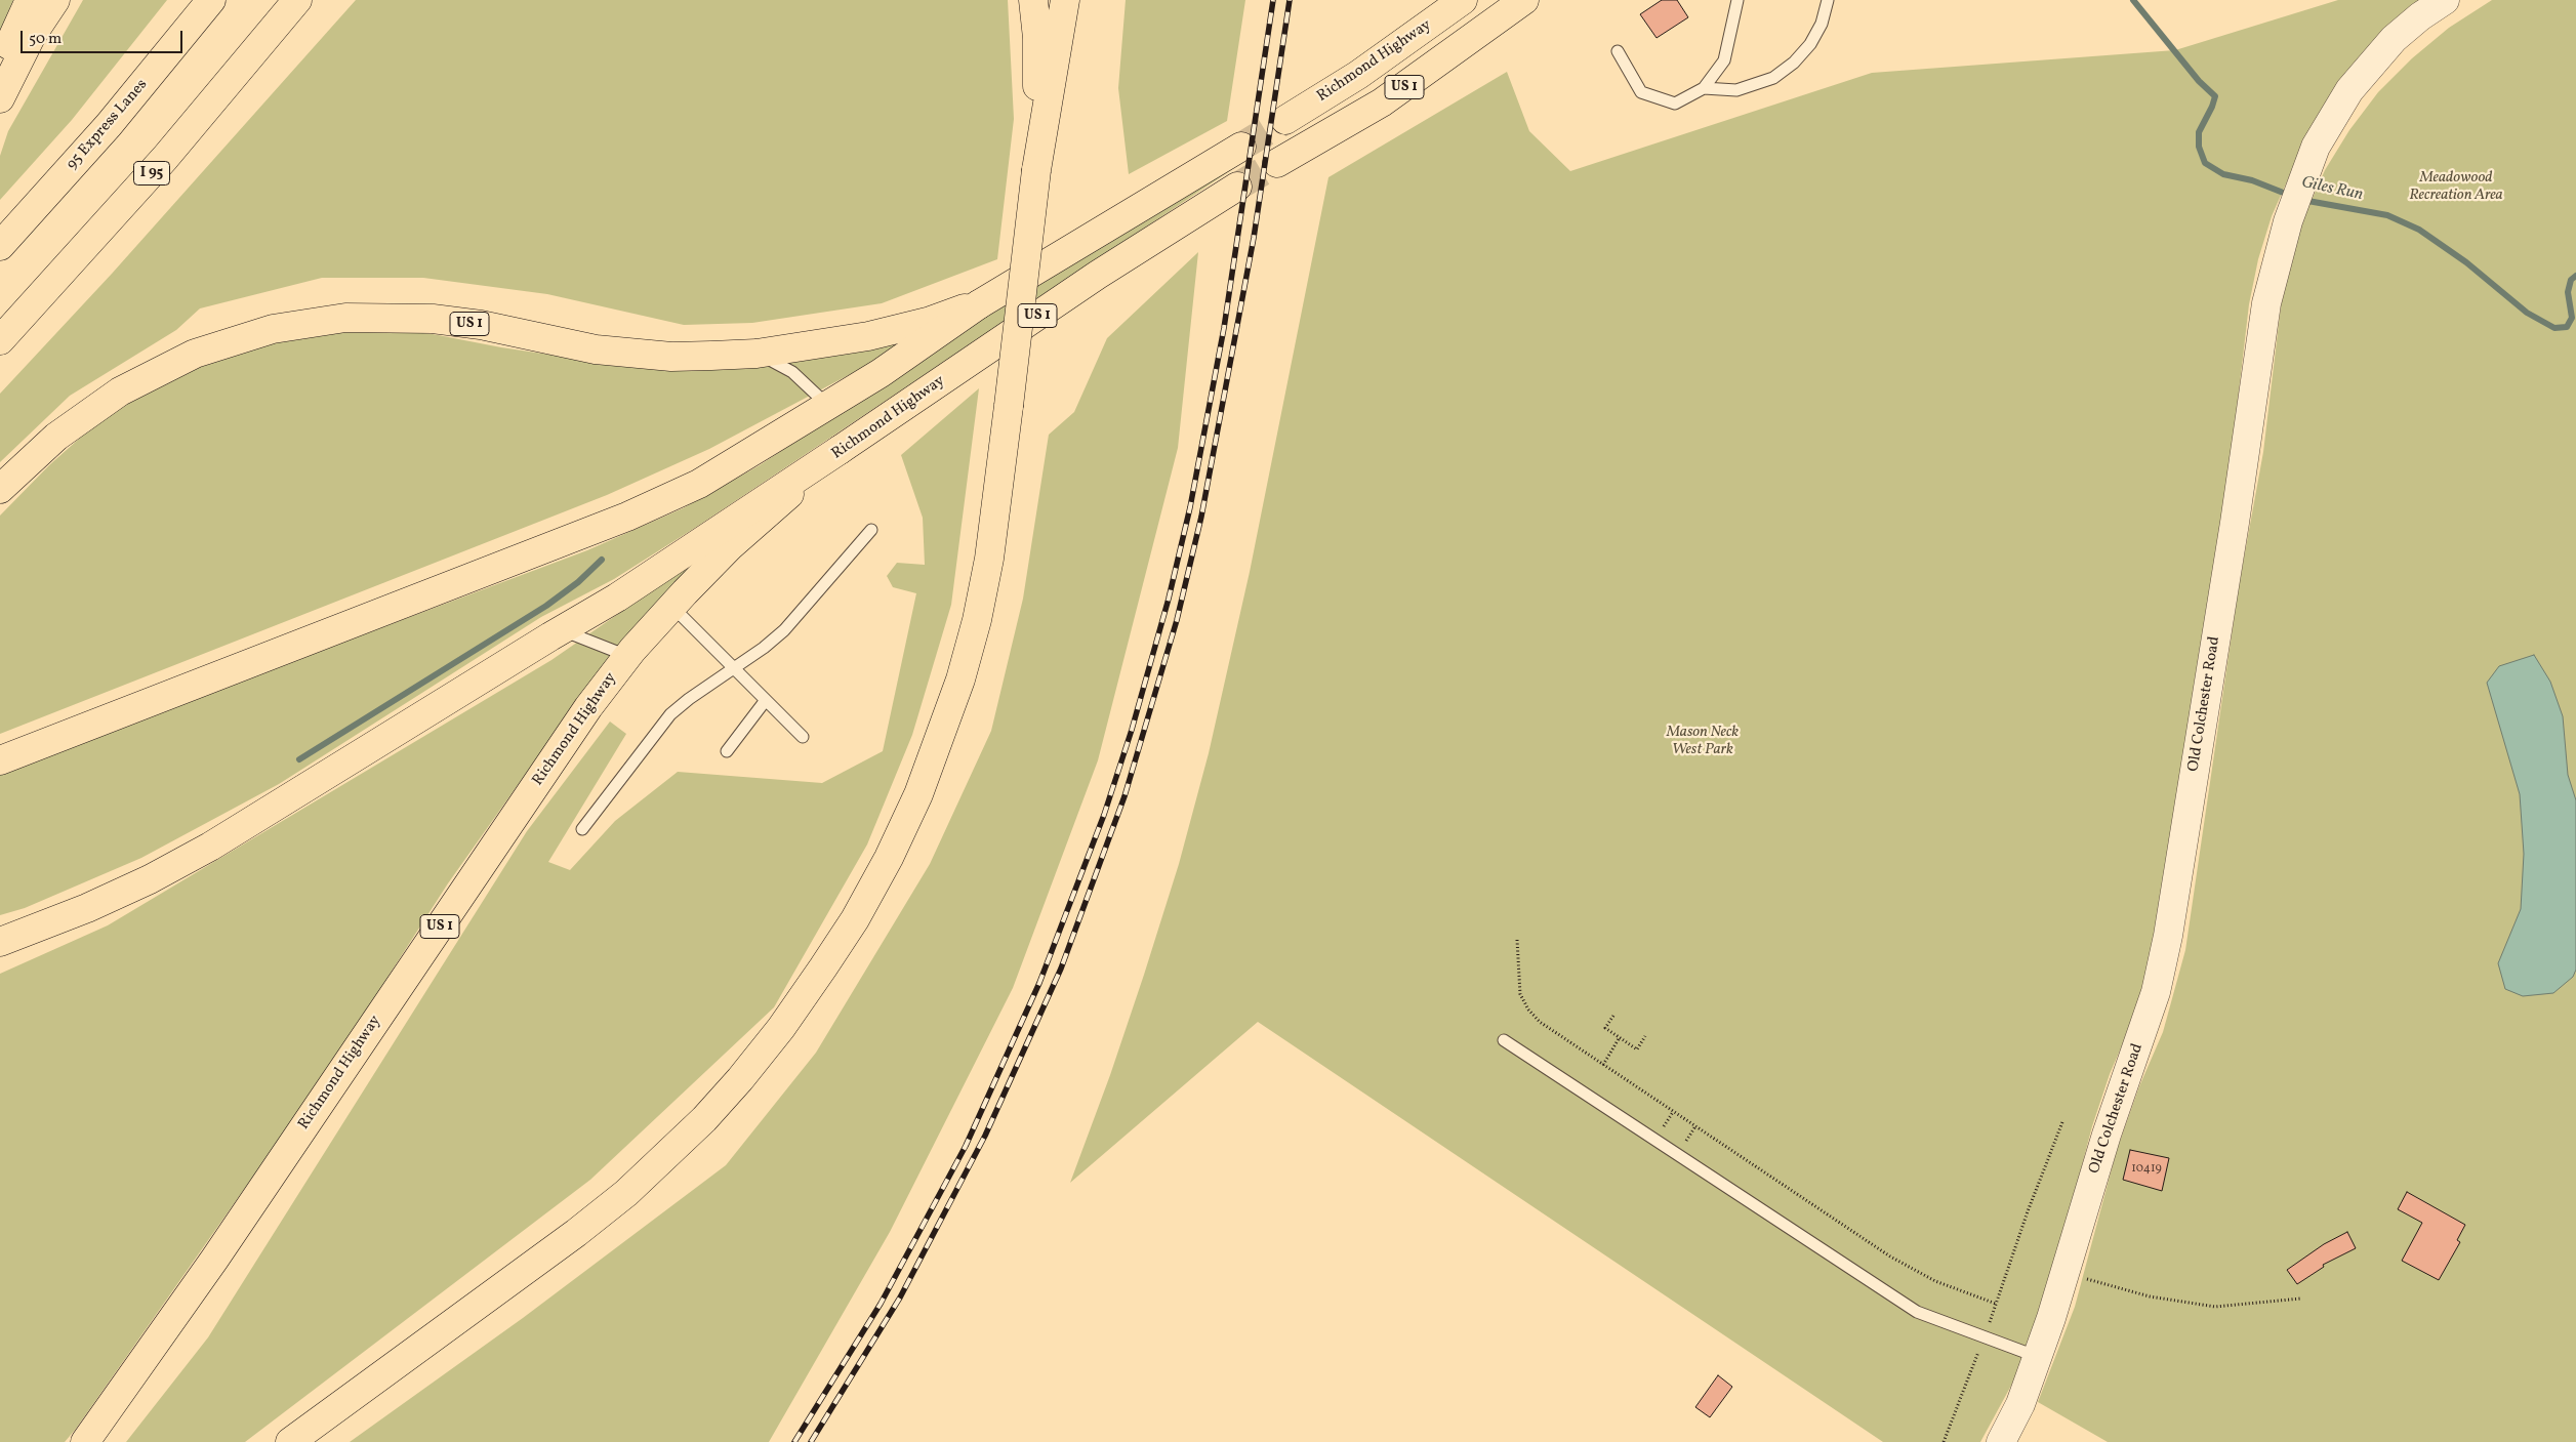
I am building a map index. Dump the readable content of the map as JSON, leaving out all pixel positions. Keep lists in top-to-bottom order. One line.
{"streets":{"main road":["Richmond Highway","US 1","95 Express Lanes","I 95"],"street":["Old Colchester Road"]},"water":["Giles Run"],"parks":["Meadowood Recreation Area","Mason Neck West Park"],"house_numbers":["10419"],"scale_bar":"50 m"}
